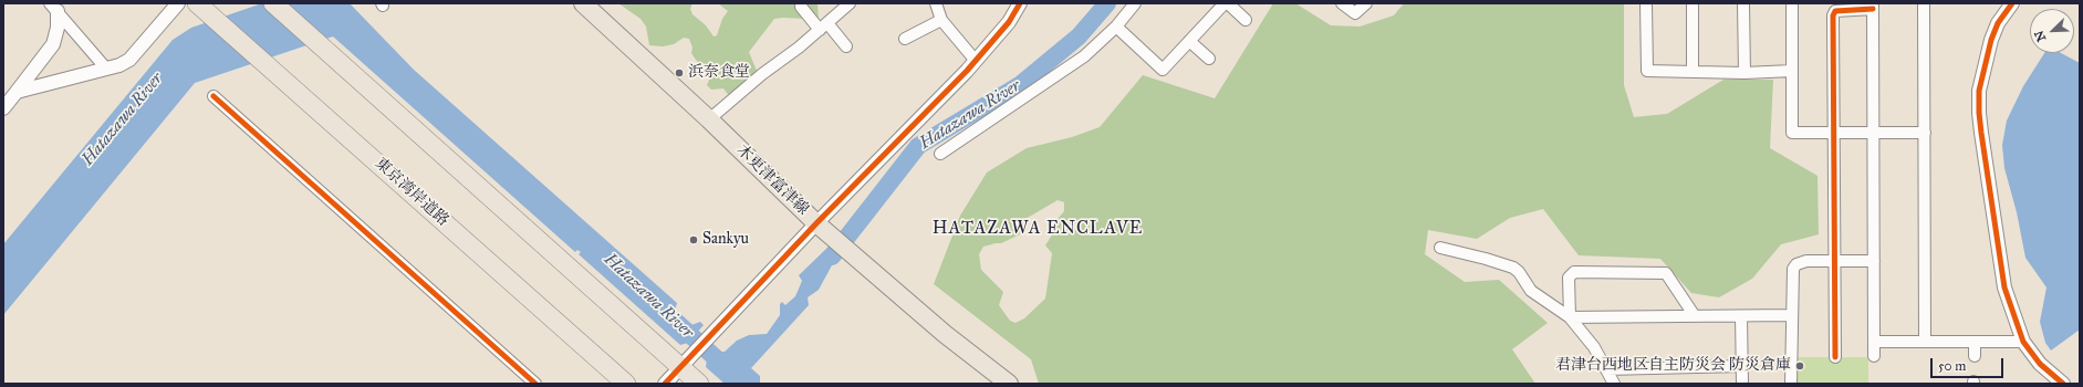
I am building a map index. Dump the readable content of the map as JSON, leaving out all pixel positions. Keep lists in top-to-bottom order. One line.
{"streets":{"highway":["東京湾岸道路"],"main road":["木更津富津線"]},"districts":["HATAZAWA ENCLAVE"],"water":["Hatazawa River"],"places":["浜奈食堂","Sankyu","君津台西地区自主防災会 防災倉庫"],"scale_bar":"50 m","north":"bottom left"}
